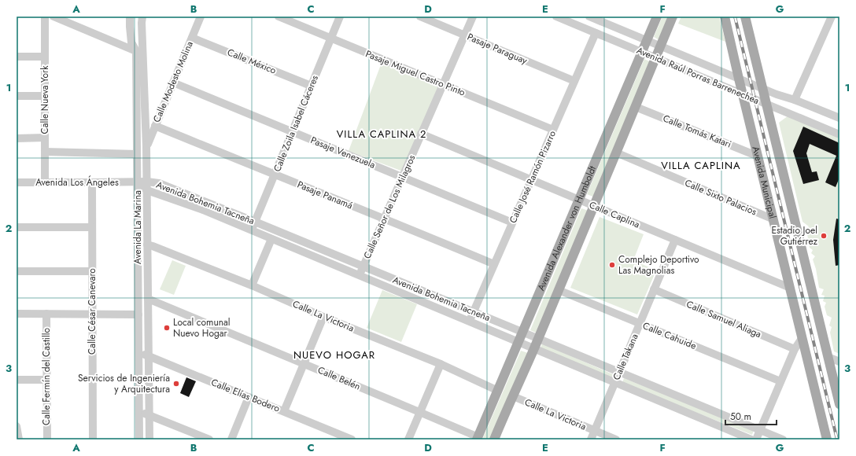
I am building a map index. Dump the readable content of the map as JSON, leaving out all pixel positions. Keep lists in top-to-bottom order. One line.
{"streets":{"main road":["Avenida Municipal","Avenida Alexander von Humboldt"],"street":["Pasaje Paraguay","Calle México","Pasaje Miguel Castro Pinto","Avenida Raúl Porras Barrenechea","Calle Modesto Molina","Calle Nueva York","Calle Zoila Isabel Cáceres","Calle Tomás Katari","Pasaje Venezuela","Calle José Ramón Pizarro","Avenida Los Ángeles","Pasaje Panamá","Calle Sixto Palacios","Avenida Bohemia Tacneña","Calle Señor de Los Milagros","Calle Caplina","Avenida La Marina","Calle César Canevaro","Calle La Victoria","Calle Samuel Aliaga","Calle Cahuide","Calle Takana","Calle Fermín del Castillo","Calle Belén","Calle Elías Bodero"]},"crossings":[["Pasaje Paraguay","Calle José Ramón Pizarro"],["Pasaje Paraguay","Calle Señor de Los Milagros"],["Calle México","Calle Modesto Molina"],["Calle México","Calle Zoila Isabel Cáceres"],["Pasaje Miguel Castro Pinto","Calle Zoila Isabel Cáceres"],["Pasaje Miguel Castro Pinto","Calle José Ramón Pizarro"],["Pasaje Miguel Castro Pinto","Calle Señor de Los Milagros"],["Avenida Raúl Porras Barrenechea","Calle José Ramón Pizarro"],["Avenida Raúl Porras Barrenechea","Avenida Municipal"],["Avenida Raúl Porras Barrenechea","Avenida Alexander von Humboldt"],["Calle Modesto Molina","Pasaje Venezuela"],["Calle Modesto Molina","Pasaje Panamá"],["Calle Modesto Molina","Avenida La Marina"],["Calle Nueva York","Avenida Los Ángeles"],["Calle Zoila Isabel Cáceres","Pasaje Venezuela"],["Calle Zoila Isabel Cáceres","Pasaje Panamá"],["Calle Zoila Isabel Cáceres","Avenida Bohemia Tacneña"],["Calle Tomás Katari","Avenida Municipal"],["Calle Tomás Katari","Avenida Alexander von Humboldt"],["Pasaje Venezuela","Calle José Ramón Pizarro"],["Pasaje Venezuela","Calle Señor de Los Milagros"],["Calle José Ramón Pizarro","Pasaje Panamá"],["Calle José Ramón Pizarro","Avenida Bohemia Tacneña"],["Calle José Ramón Pizarro","Calle Caplina"],["Avenida Los Ángeles","Avenida Bohemia Tacneña"],["Avenida Los Ángeles","Avenida La Marina"],["Avenida Los Ángeles","Calle César Canevaro"],["Avenida Municipal","Calle Sixto Palacios"],["Avenida Municipal","Calle Caplina"],["Pasaje Panamá","Calle Señor de Los Milagros"],["Calle Sixto Palacios","Avenida Alexander von Humboldt"],["Avenida Bohemia Tacneña","Calle Señor de Los Milagros"],["Avenida Bohemia Tacneña","Avenida La Marina"],["Avenida Bohemia Tacneña","Avenida Alexander von Humboldt"],["Avenida Bohemia Tacneña","Calle Takana"],["Calle Señor de Los Milagros","Calle Caplina"],["Calle Caplina","Avenida Alexander von Humboldt"],["Calle Caplina","Calle Takana"],["Avenida La Marina","Calle La Victoria"],["Avenida La Marina","Calle Belén"],["Avenida La Marina","Calle Elías Bodero"],["Avenida Alexander von Humboldt","Calle La Victoria"],["Avenida Alexander von Humboldt","Calle Cahuide"],["Avenida Alexander von Humboldt","Calle Belén"],["Calle La Victoria","Calle Takana"],["Calle Samuel Aliaga","Calle Takana"],["Calle Cahuide","Calle Takana"]],"districts":["VILLA CAPLINA 2","VILLA CAPLINA","NUEVO HOGAR"],"places":["Estadio Joel Gutiérrez","Complejo Deportivo Las Magnolias","Local comunal Nuevo Hogar","Servicios de Ingeniería y Arquitectura"],"scale_bar":"50 m","grid":{"columns":["A","B","C","D","E","F","G"],"rows":["1","2","3"]}}
